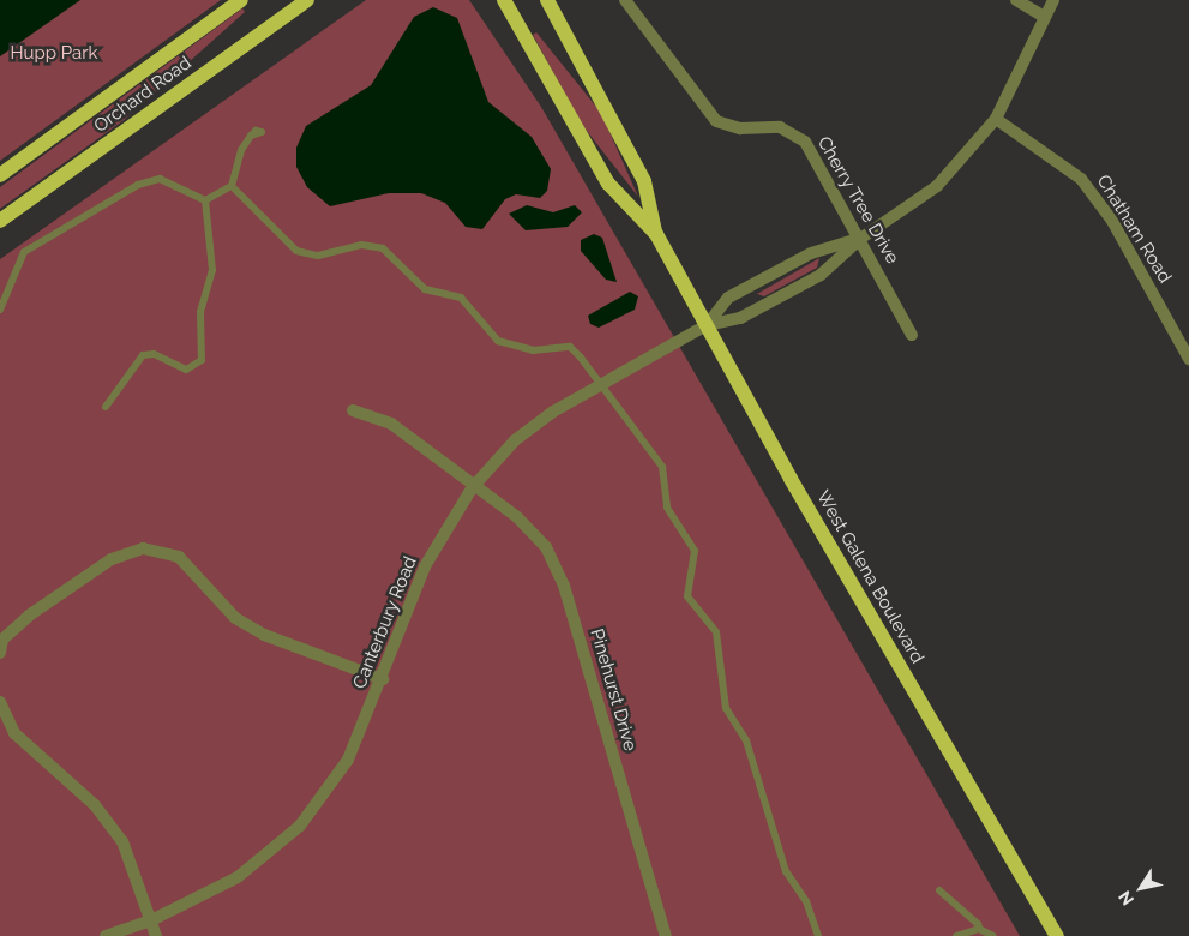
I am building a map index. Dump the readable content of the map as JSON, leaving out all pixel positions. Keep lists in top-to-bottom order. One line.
{"streets":{"main road":["Orchard Road","West Galena Boulevard"],"street":["Cherry Tree Drive","Chatham Road","Canterbury Road","Pinehurst Drive"]},"crossings":[["West Galena Boulevard","Canterbury Road"],["Canterbury Road","Pinehurst Drive"]],"parks":["Hupp Park"],"north":"bottom left"}
